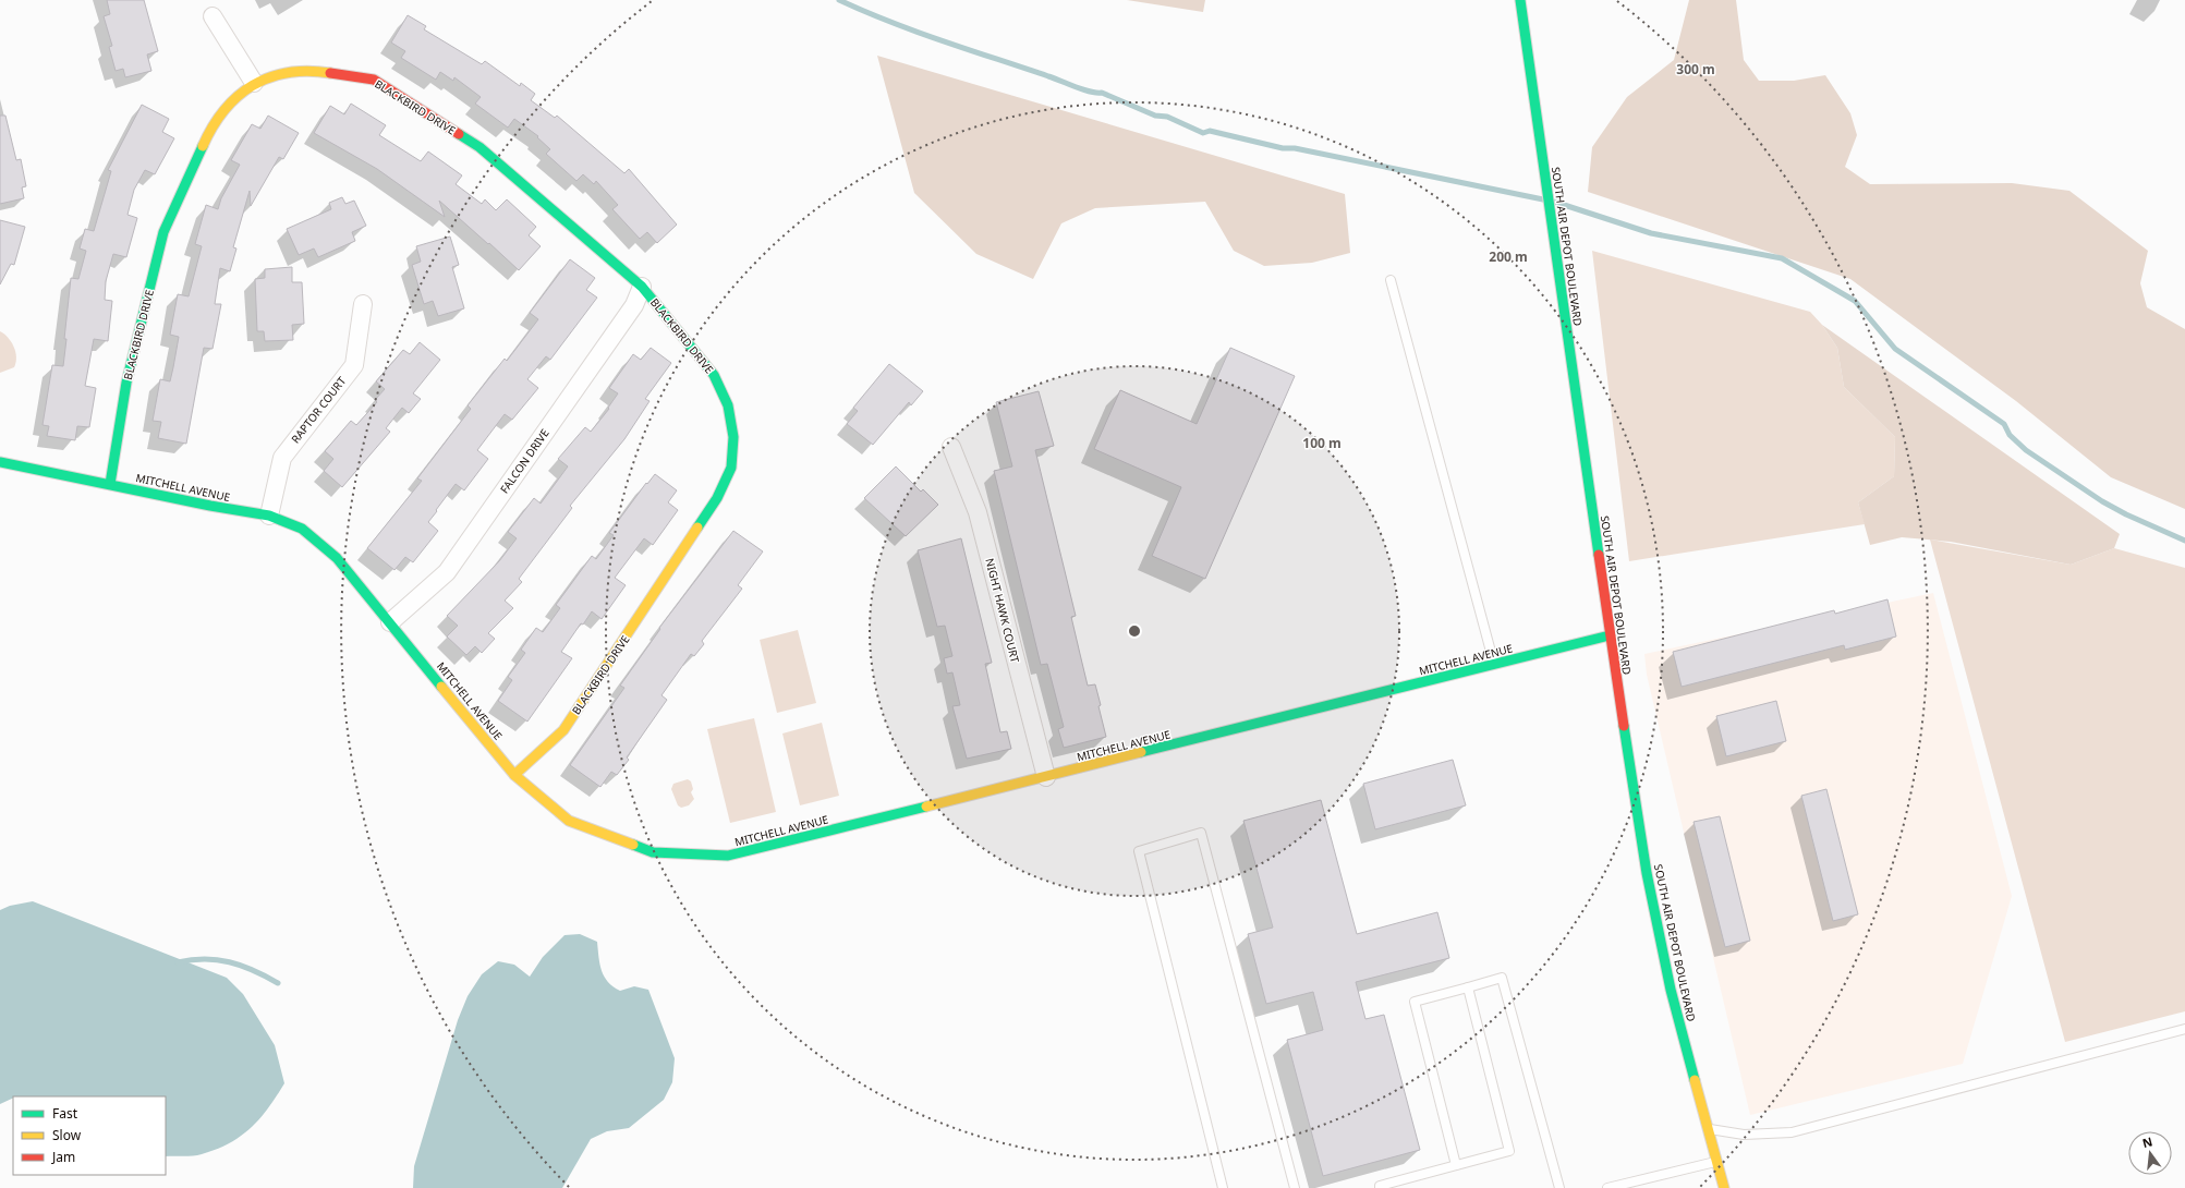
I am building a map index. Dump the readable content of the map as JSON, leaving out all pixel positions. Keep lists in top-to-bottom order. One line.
{"streets":{"street":["BLACKBIRD DRIVE","SOUTH AIR DEPOT BOULEVARD","RAPTOR COURT","FALCON DRIVE","MITCHELL AVENUE","NIGHT HAWK COURT"]},"crossings":[["BLACKBIRD DRIVE","FALCON DRIVE"],["BLACKBIRD DRIVE","MITCHELL AVENUE"],["SOUTH AIR DEPOT BOULEVARD","MITCHELL AVENUE"],["RAPTOR COURT","MITCHELL AVENUE"],["FALCON DRIVE","MITCHELL AVENUE"],["MITCHELL AVENUE","NIGHT HAWK COURT"]],"legend":["Fast","Slow","Jam"],"north":"top","rings":["300 m","200 m","100 m"]}
